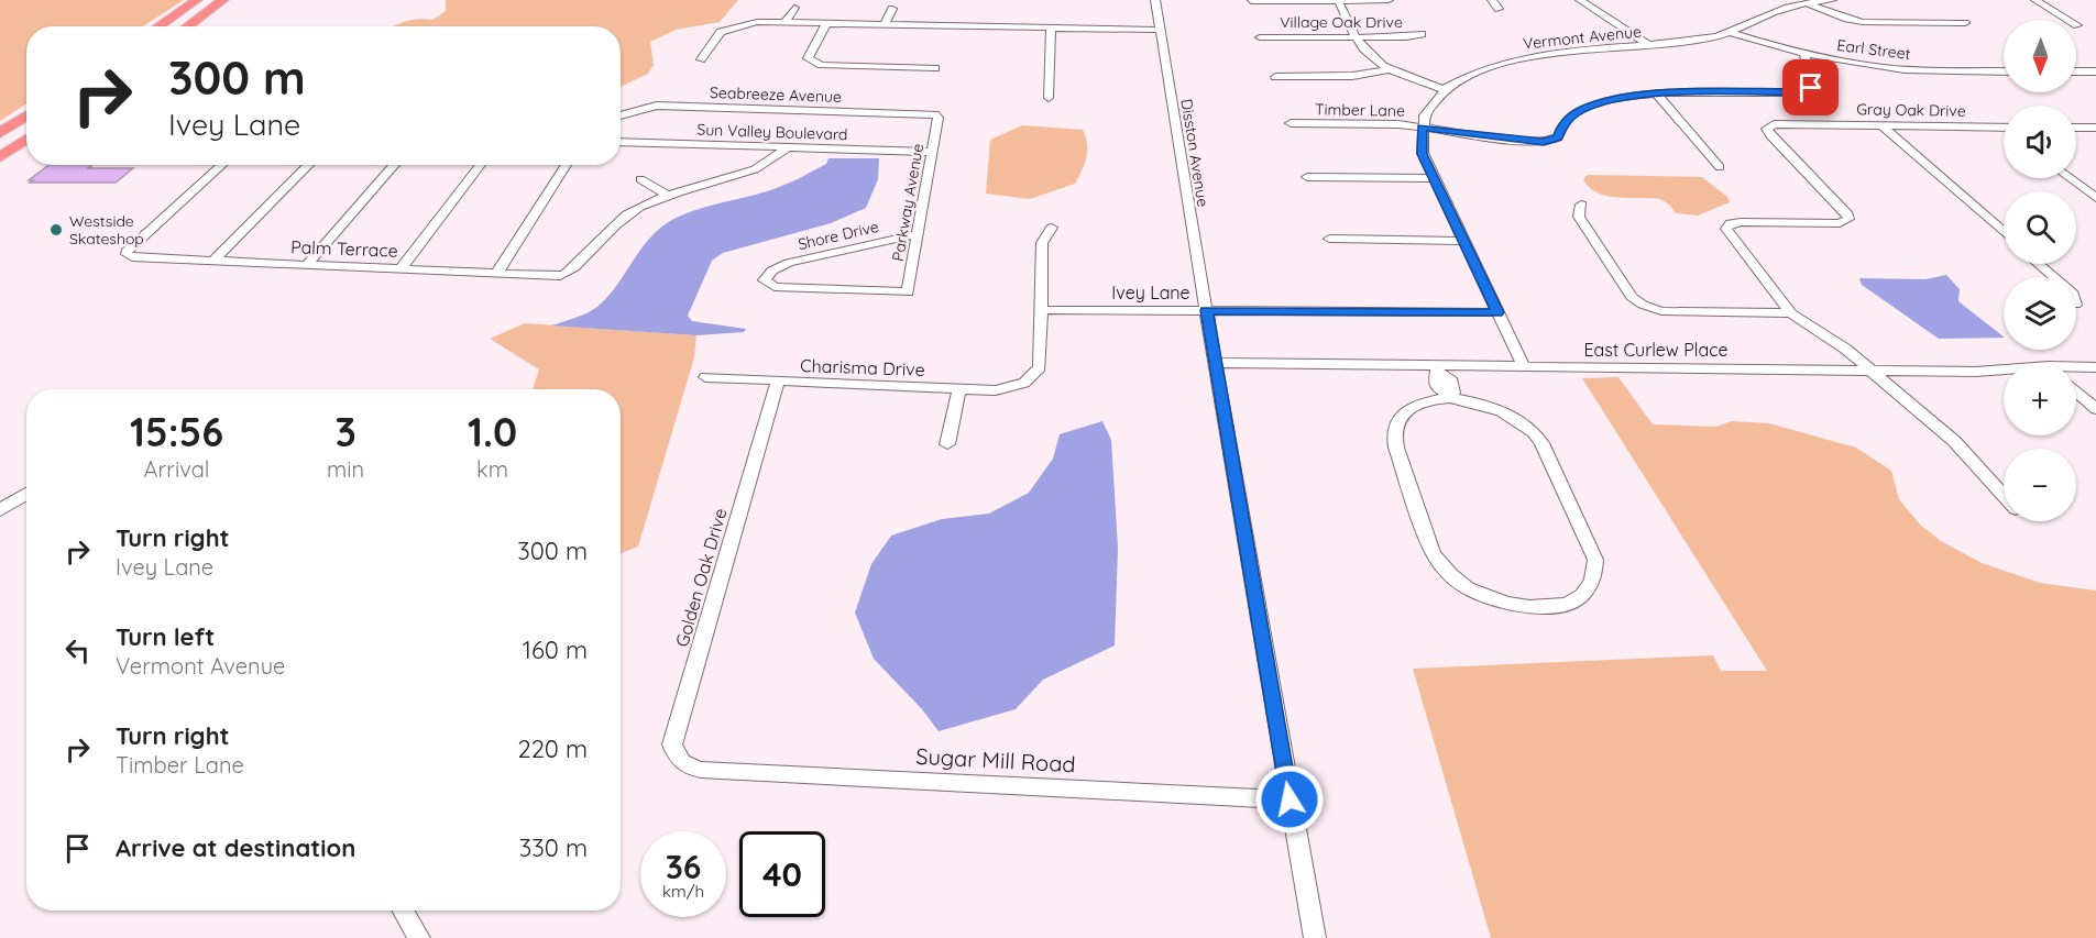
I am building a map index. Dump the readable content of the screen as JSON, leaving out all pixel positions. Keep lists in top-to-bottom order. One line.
{"streets":{"street":["Village Oak Drive","Vermont Avenue","Earl Street","Seabreeze Avenue","Timber Lane","Gray Oak Drive","Sun Valley Boulevard","Disston Avenue","Parkway Avenue","Shore Drive","Palm Terrace","Ivey Lane","East Curlew Place","Charisma Drive","Golden Oak Drive","Sugar Mill Road"]},"crossings":[["Vermont Avenue","Earl Street"],["Vermont Avenue","Timber Lane"],["Earl Street","Timber Lane"],["Seabreeze Avenue","Parkway Avenue"],["Sun Valley Boulevard","Parkway Avenue"],["Disston Avenue","Ivey Lane"],["Disston Avenue","East Curlew Place"],["Disston Avenue","Sugar Mill Road"],["Parkway Avenue","Shore Drive"],["Ivey Lane","Charisma Drive"],["Charisma Drive","Golden Oak Drive"],["Golden Oak Drive","Sugar Mill Road"]],"places":["Westside Skateshop"],"north":"bottom","page":{"map_buttons":["+","−"],"turn":["300 m","Ivey Lane"],"eta":["15:56","Arrival","3","min","1.0","km"],"list":[{"name":"Turn right","note":"Ivey Lane","value":"300 m"},{"name":"Turn left","note":"Vermont Avenue","value":"160 m"},{"name":"Turn right","note":"Timber Lane","value":"220 m"},{"name":"Arrive at destination","value":"330 m"}],"speed":"36 km/h","limit":"40"}}
